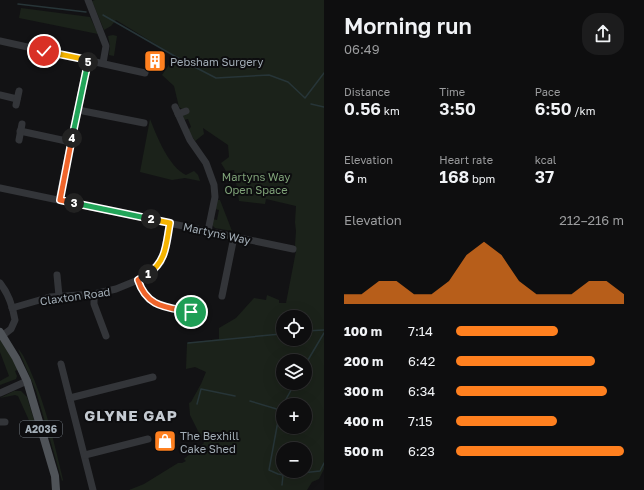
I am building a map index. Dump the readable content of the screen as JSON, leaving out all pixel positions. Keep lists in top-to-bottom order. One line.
{"streets":{"main road":["A2036"],"street":["Martyns Way","Claxton Road"]},"crossings":[["Martyns Way","Claxton Road"]],"districts":["GLYNE GAP"],"parks":["Martyns Way Open Space"],"places":{"building":["Pebsham Surgery"],"shop":["The Bexhill Cake Shed"]},"page":{"heading":["Morning run","06:49"],"pins":["5","4","3","2","1"],"stats":[["Distance","0.56 km"],["Time","3:50"],["Pace","6:50 /km"],["Elevation","6 m"],["Heart rate","168 bpm"],["kcal","37"]],"chart":["Elevation","212–216 m"],"map_buttons":["+","−"],"list":[{"name":"100 m","note":"7:14"},{"name":"200 m","note":"6:42"},{"name":"300 m","note":"6:34"},{"name":"400 m","note":"7:15"},{"name":"500 m","note":"6:23"}]}}
